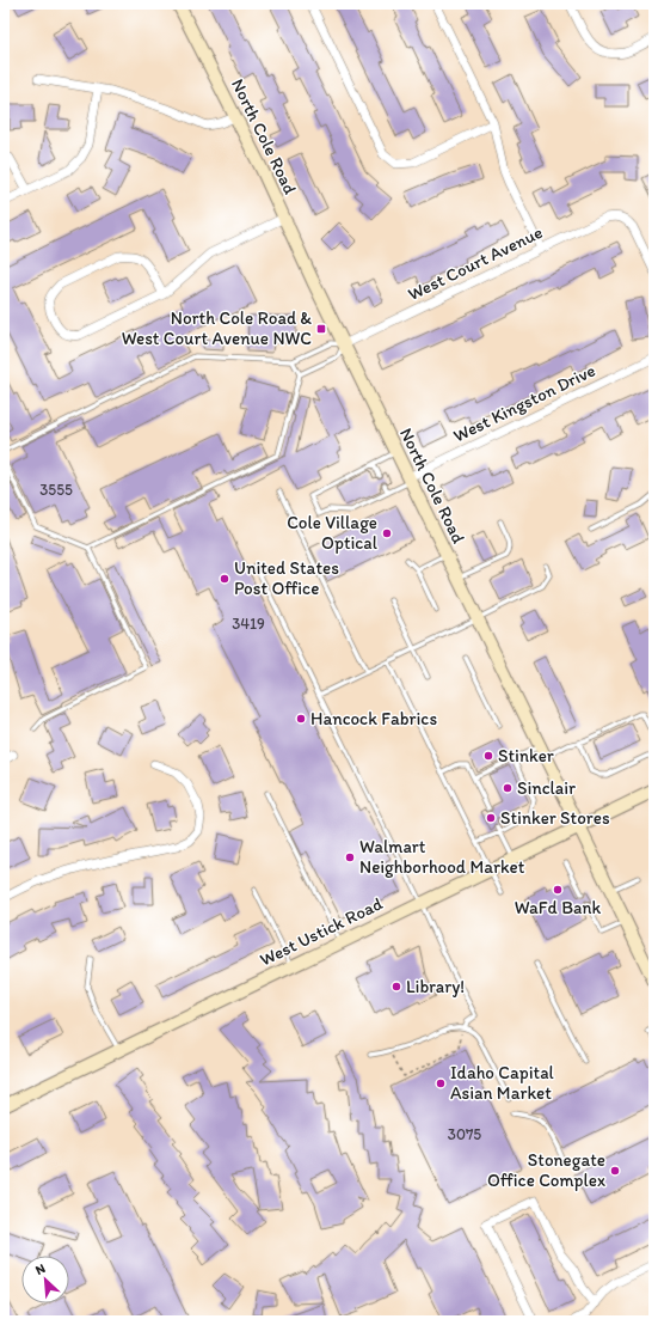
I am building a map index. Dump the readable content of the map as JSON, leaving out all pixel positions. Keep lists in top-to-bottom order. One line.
{"streets":{"main road":["North Cole Road","West Ustick Road"],"street":["West Court Avenue","West Kingston Drive"]},"crossings":[["North Cole Road","West Court Avenue"],["North Cole Road","West Kingston Drive"],["North Cole Road","West Ustick Road"]],"places":{"transit":["North Cole Road & West Court Avenue NWC"],"other":["Cole Village Optical","United States Post Office","Hancock Fabrics","Stinker","Sinclair","Stinker Stores","Walmart Neighborhood Market","WaFd Bank","Library!","Idaho Capital Asian Market","Stonegate Office Complex"]},"house_numbers":["3555","3419","3075"],"north":"top left"}
